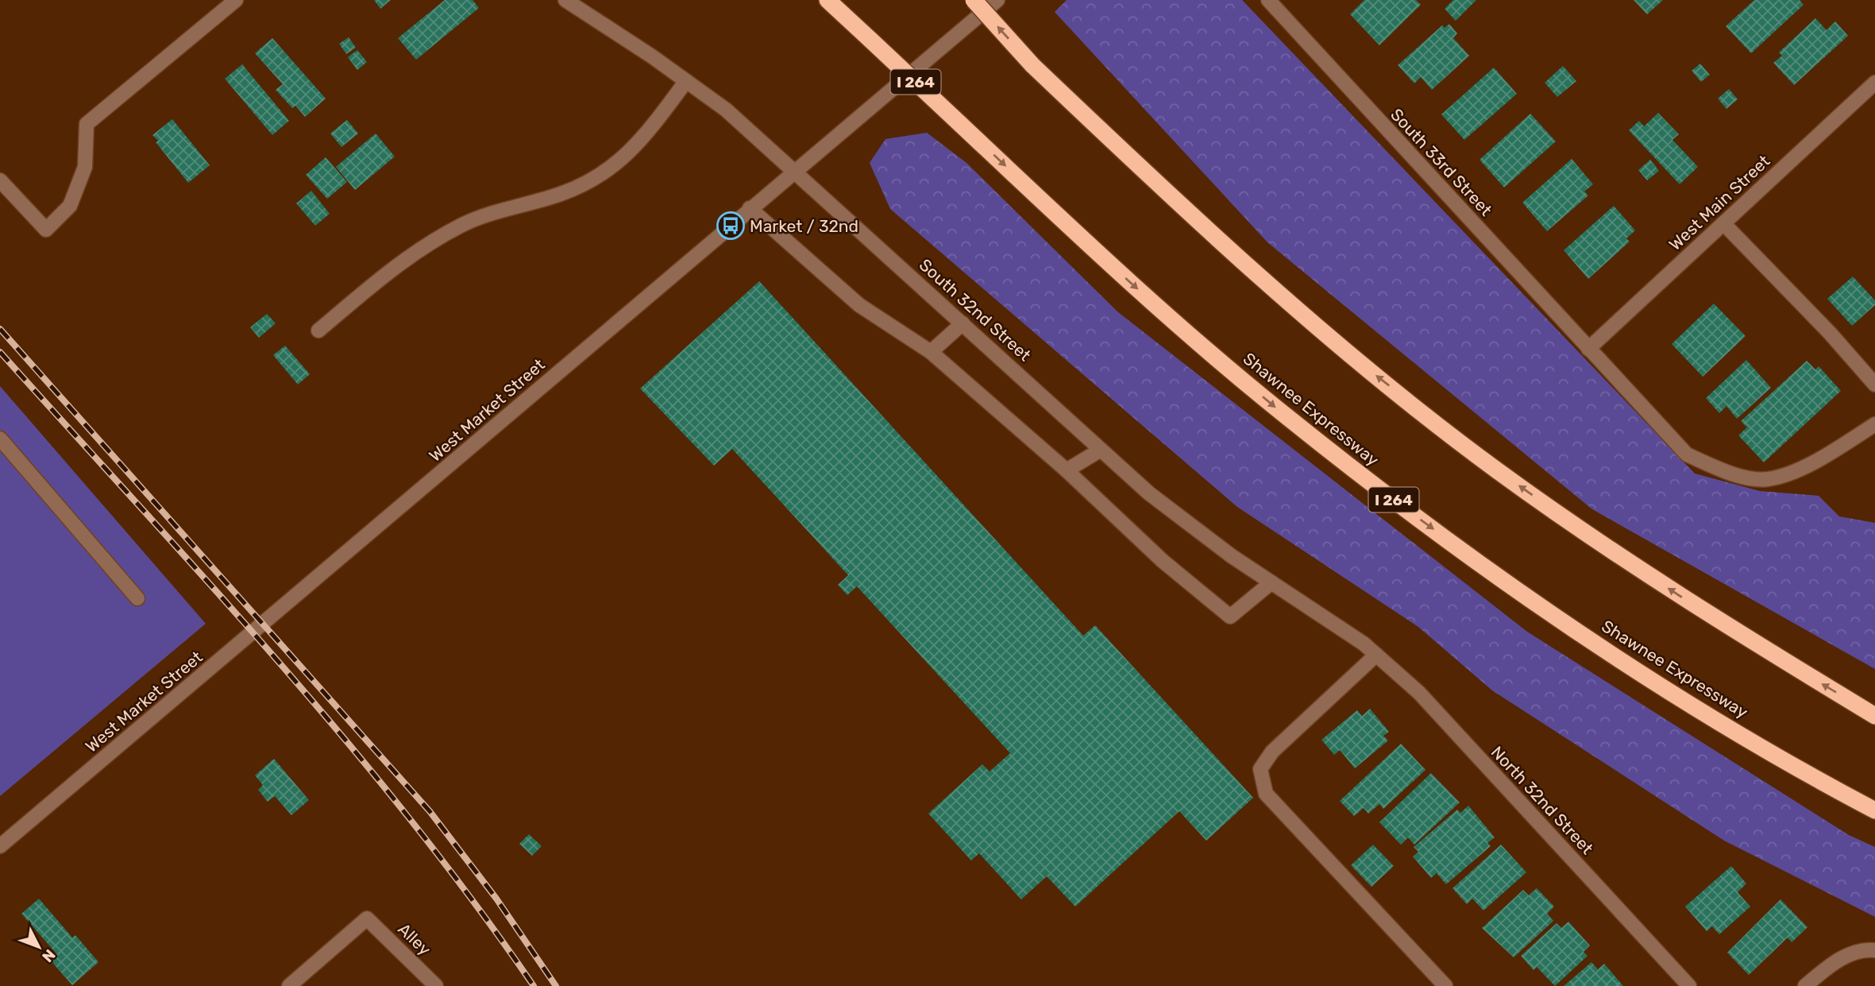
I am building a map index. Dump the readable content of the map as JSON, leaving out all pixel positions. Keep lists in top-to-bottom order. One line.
{"streets":{"highway":["I 264","Shawnee Expressway"],"street":["South 33rd Street","West Main Street","South 32nd Street","West Market Street","North 32nd Street","Alley"]},"crossings":[["South 33rd Street","West Main Street"],["South 32nd Street","West Market Street"],["South 32nd Street","North 32nd Street"]],"places":{"bus stop":["Market / 32nd"]},"north":"bottom right"}
